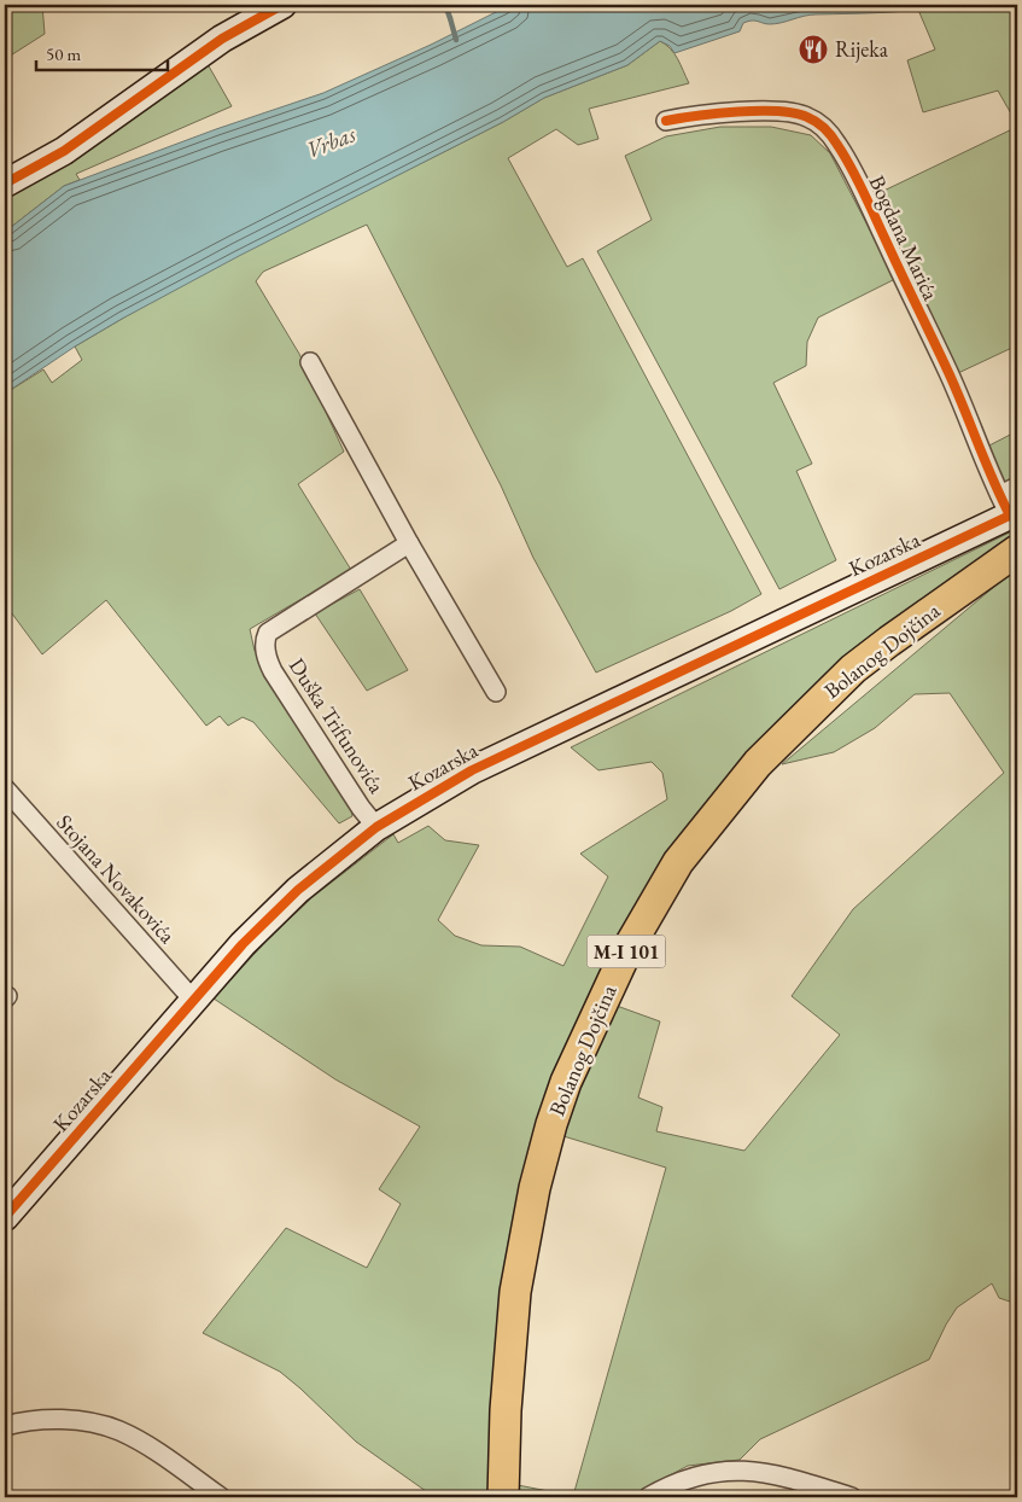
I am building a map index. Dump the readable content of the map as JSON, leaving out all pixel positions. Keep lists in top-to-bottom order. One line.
{"streets":{"main road":["Kozarska","Bolanog Dojčina","M-I 101"],"street":["Bogdana Marića","Duška Trifunovića","Stojana Novakovića"]},"crossings":[["Bogdana Marića","Kozarska"],["Kozarska","Duška Trifunovića"],["Kozarska","Stojana Novakovića"]],"water":["Vrbas"],"places":{"restaurant":["Rijeka"]},"scale_bar":"50 m"}
